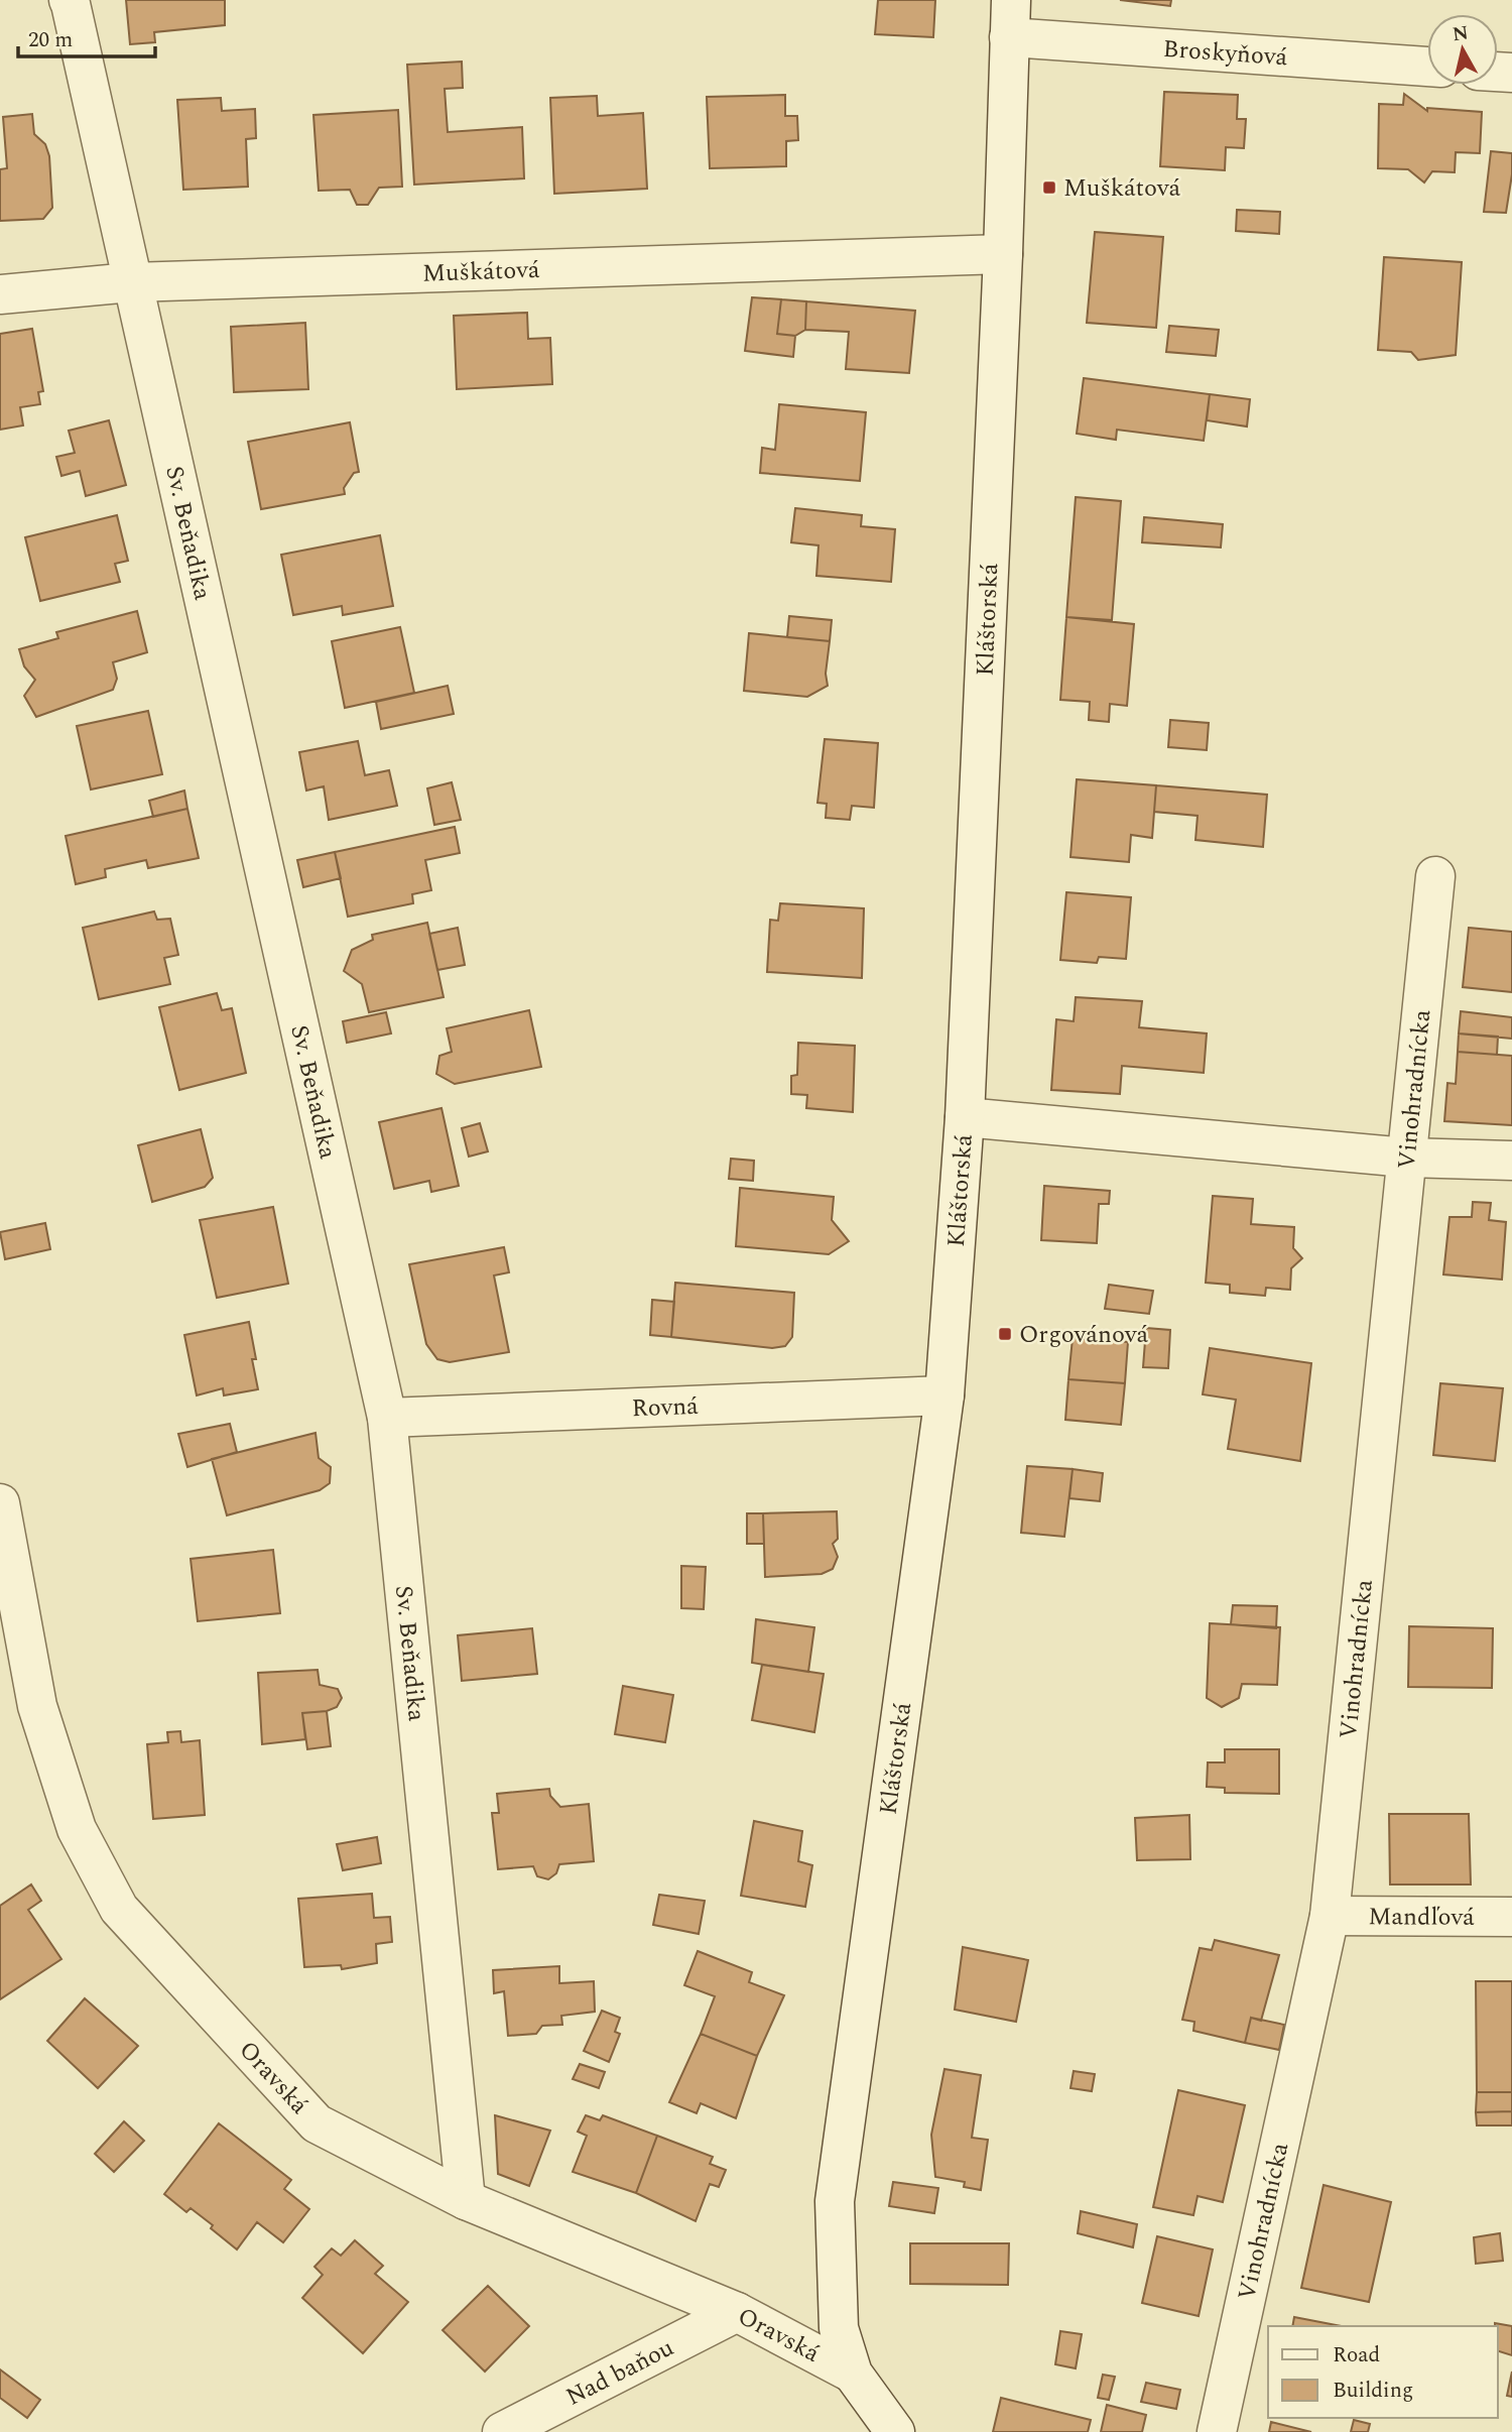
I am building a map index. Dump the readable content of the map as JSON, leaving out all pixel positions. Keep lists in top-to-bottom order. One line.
{"streets":{"street":["Broskyňová","Muškátová","Sv. Beňadika","Kláštorská","Vinohradnícka","Rovná","Mandľová","Oravská","Nad baňou"]},"crossings":[["Broskyňová","Kláštorská"],["Muškátová","Sv. Beňadika"],["Muškátová","Kláštorská"],["Sv. Beňadika","Rovná"],["Sv. Beňadika","Oravská"],["Kláštorská","Rovná"],["Kláštorská","Oravská"],["Vinohradnícka","Mandľová"],["Oravská","Nad baňou"]],"places":{"transit":["Muškátová","Orgovánová"]},"legend":["Road","Building"],"scale_bar":"20 m","north":"top"}
